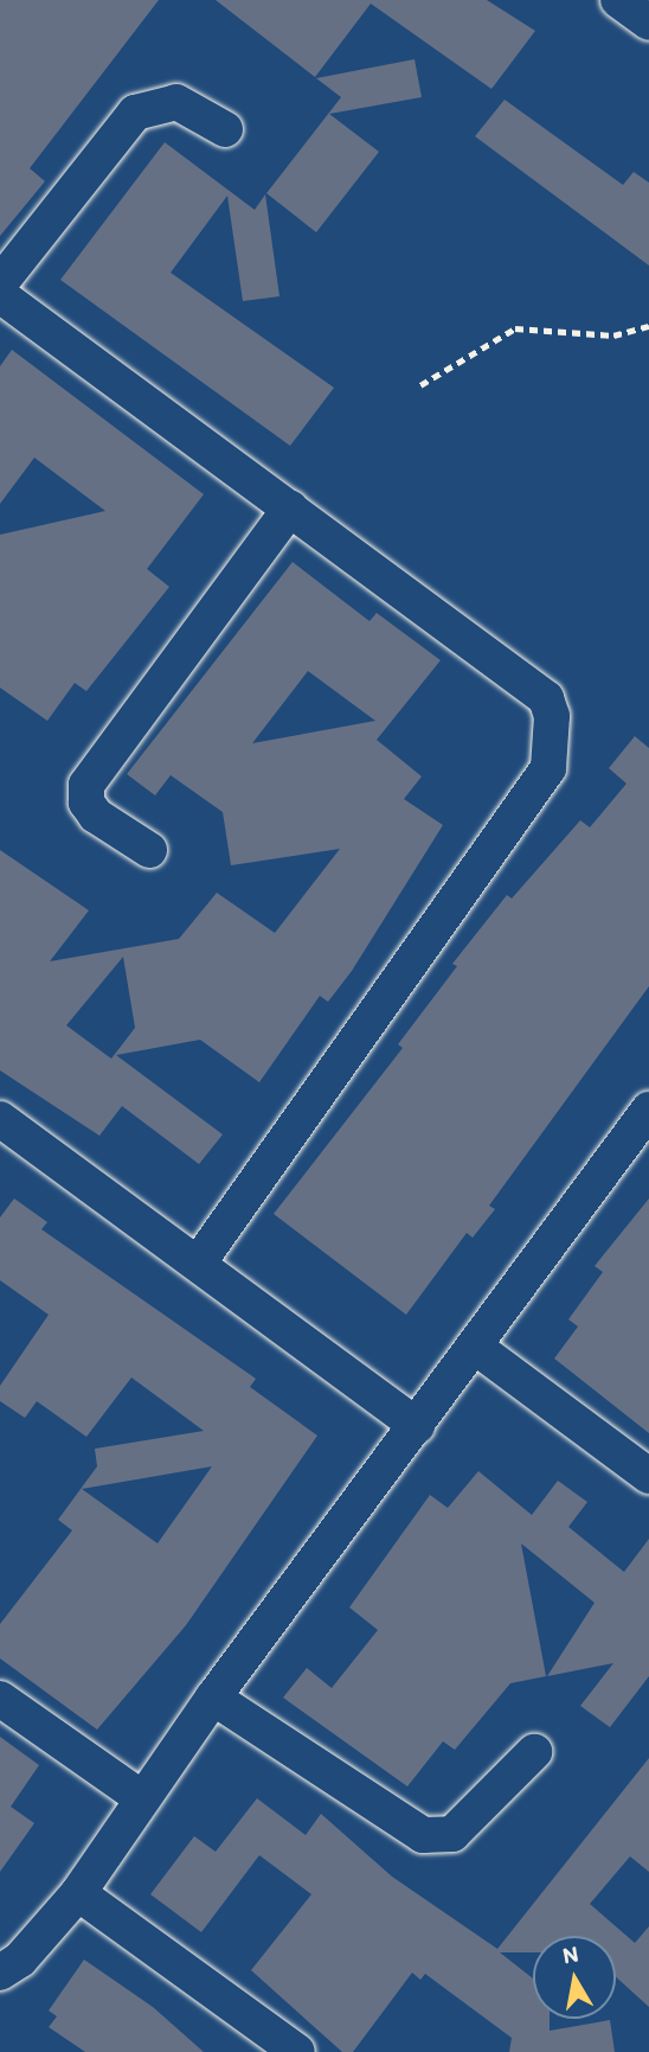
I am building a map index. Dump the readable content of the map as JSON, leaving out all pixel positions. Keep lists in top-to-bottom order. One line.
{"north":"top"}
